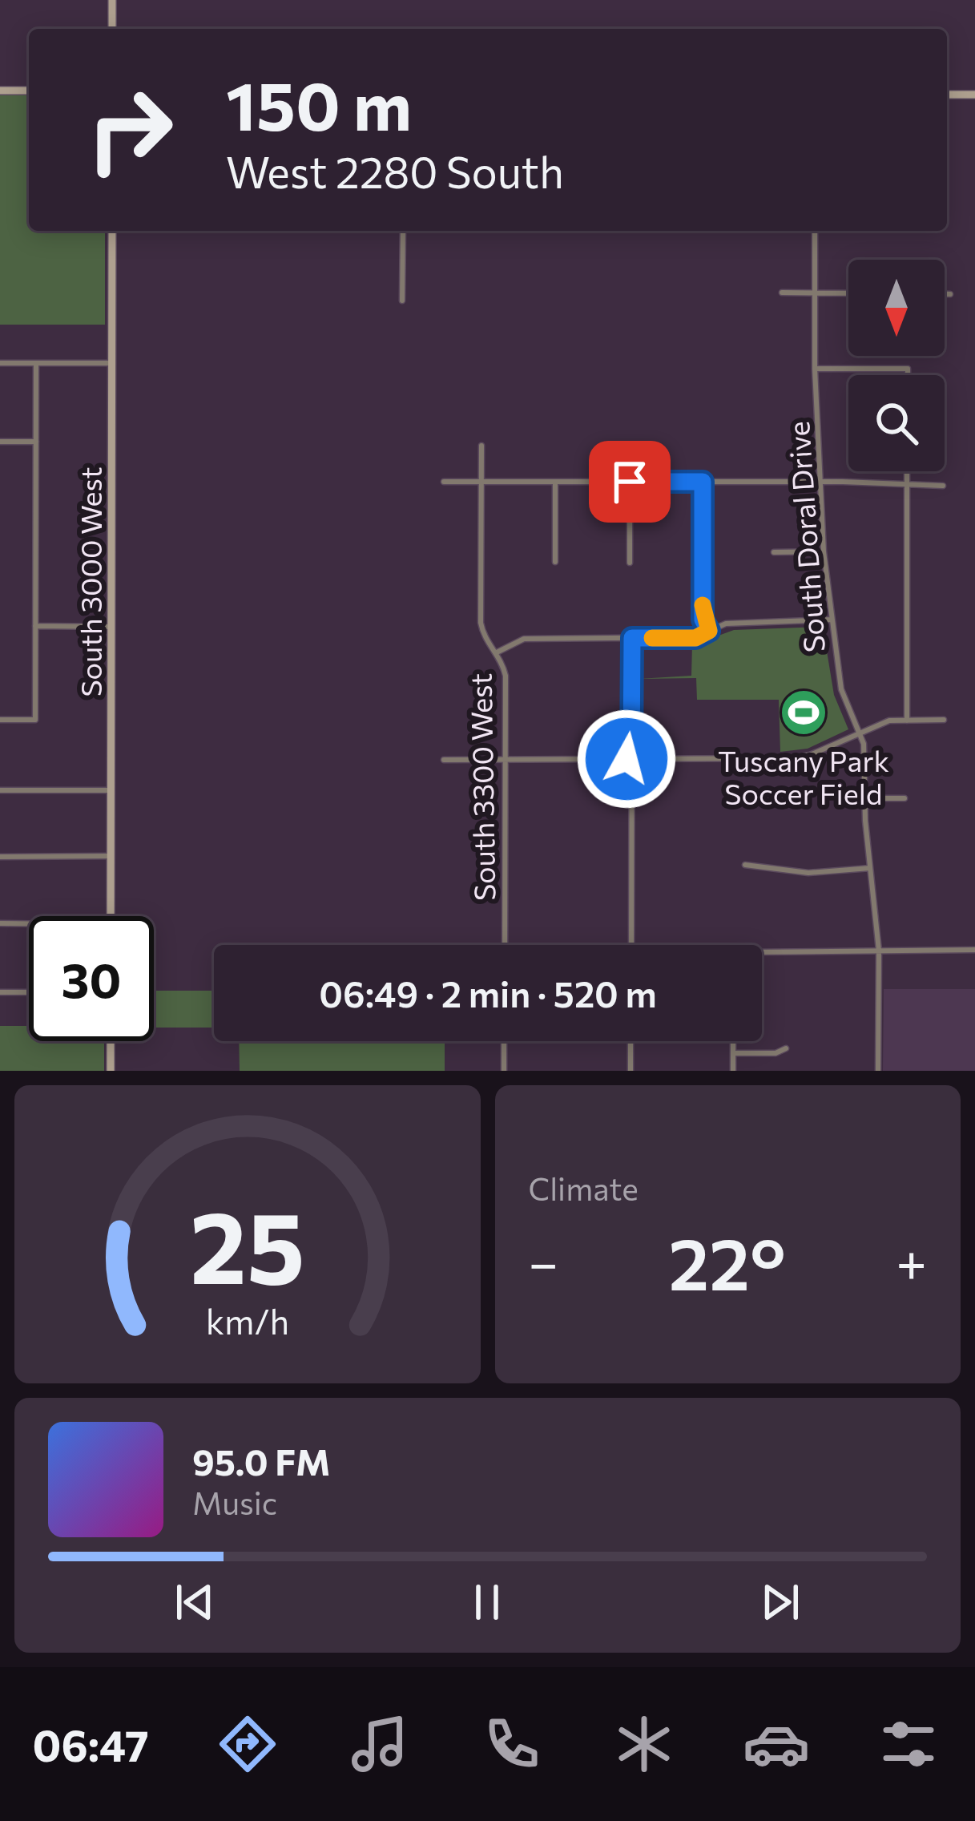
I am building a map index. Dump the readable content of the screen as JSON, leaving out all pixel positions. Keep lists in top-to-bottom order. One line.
{"streets":{"street":["South Doral Drive","South 3000 West","South 3300 West"]},"places":{"sports":["Tuscany Park Soccer Field"]},"north":"bottom","page":{"turn":["150 m","West 2280 South"],"limit":"30","trip":"06:49 · 2 min · 520 m","tile":"Climate","heat":["−","22°","+"],"song":["95.0 FM","Music"],"tabs":"06:47","gauge":["25","km/h"]}}
